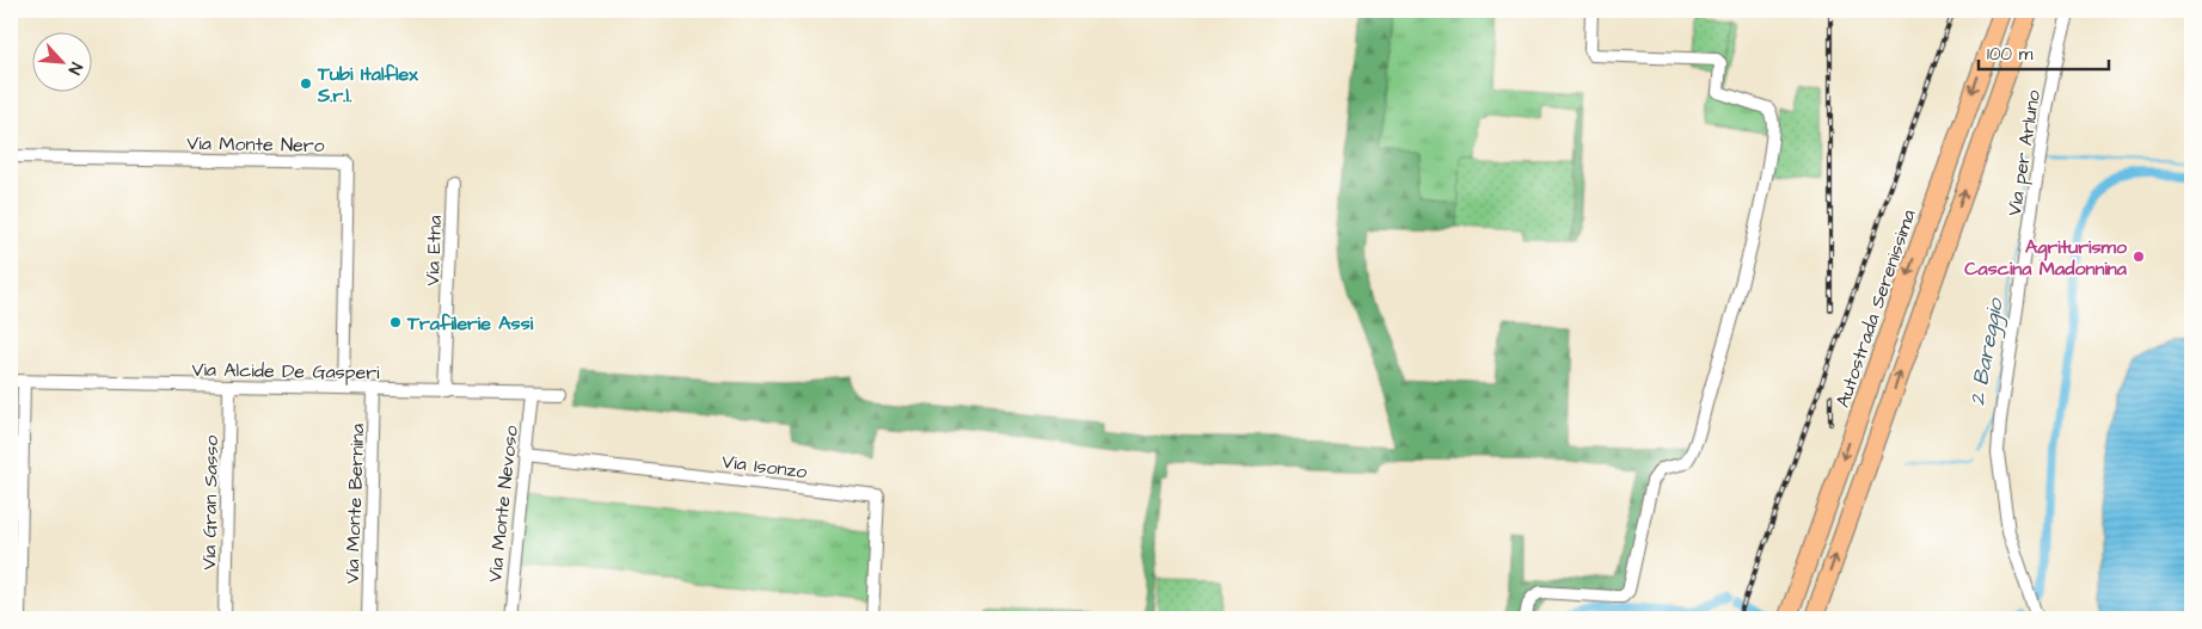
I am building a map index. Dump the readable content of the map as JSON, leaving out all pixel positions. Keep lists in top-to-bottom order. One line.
{"streets":{"highway":["Autostrada Serenissima"],"street":["Via Monte Nero","Via per Arluno","Via Etna","Via Alcide De Gasperi","Via Isonzo","Via Gran Sasso","Via Monte Bernina","Via Monte Nevoso"]},"crossings":[["Via Monte Nero","Via Alcide De Gasperi"],["Via Etna","Via Alcide De Gasperi"],["Via Alcide De Gasperi","Via Gran Sasso"],["Via Alcide De Gasperi","Via Monte Bernina"],["Via Alcide De Gasperi","Via Monte Nevoso"],["Via Isonzo","Via Monte Nevoso"]],"water":["2 Bareggio"],"places":["Tubi Italflex S.r.l.","Agriturismo Cascina Madonnina","Trafilerie Assi"],"scale_bar":"100 m","north":"bottom right"}
